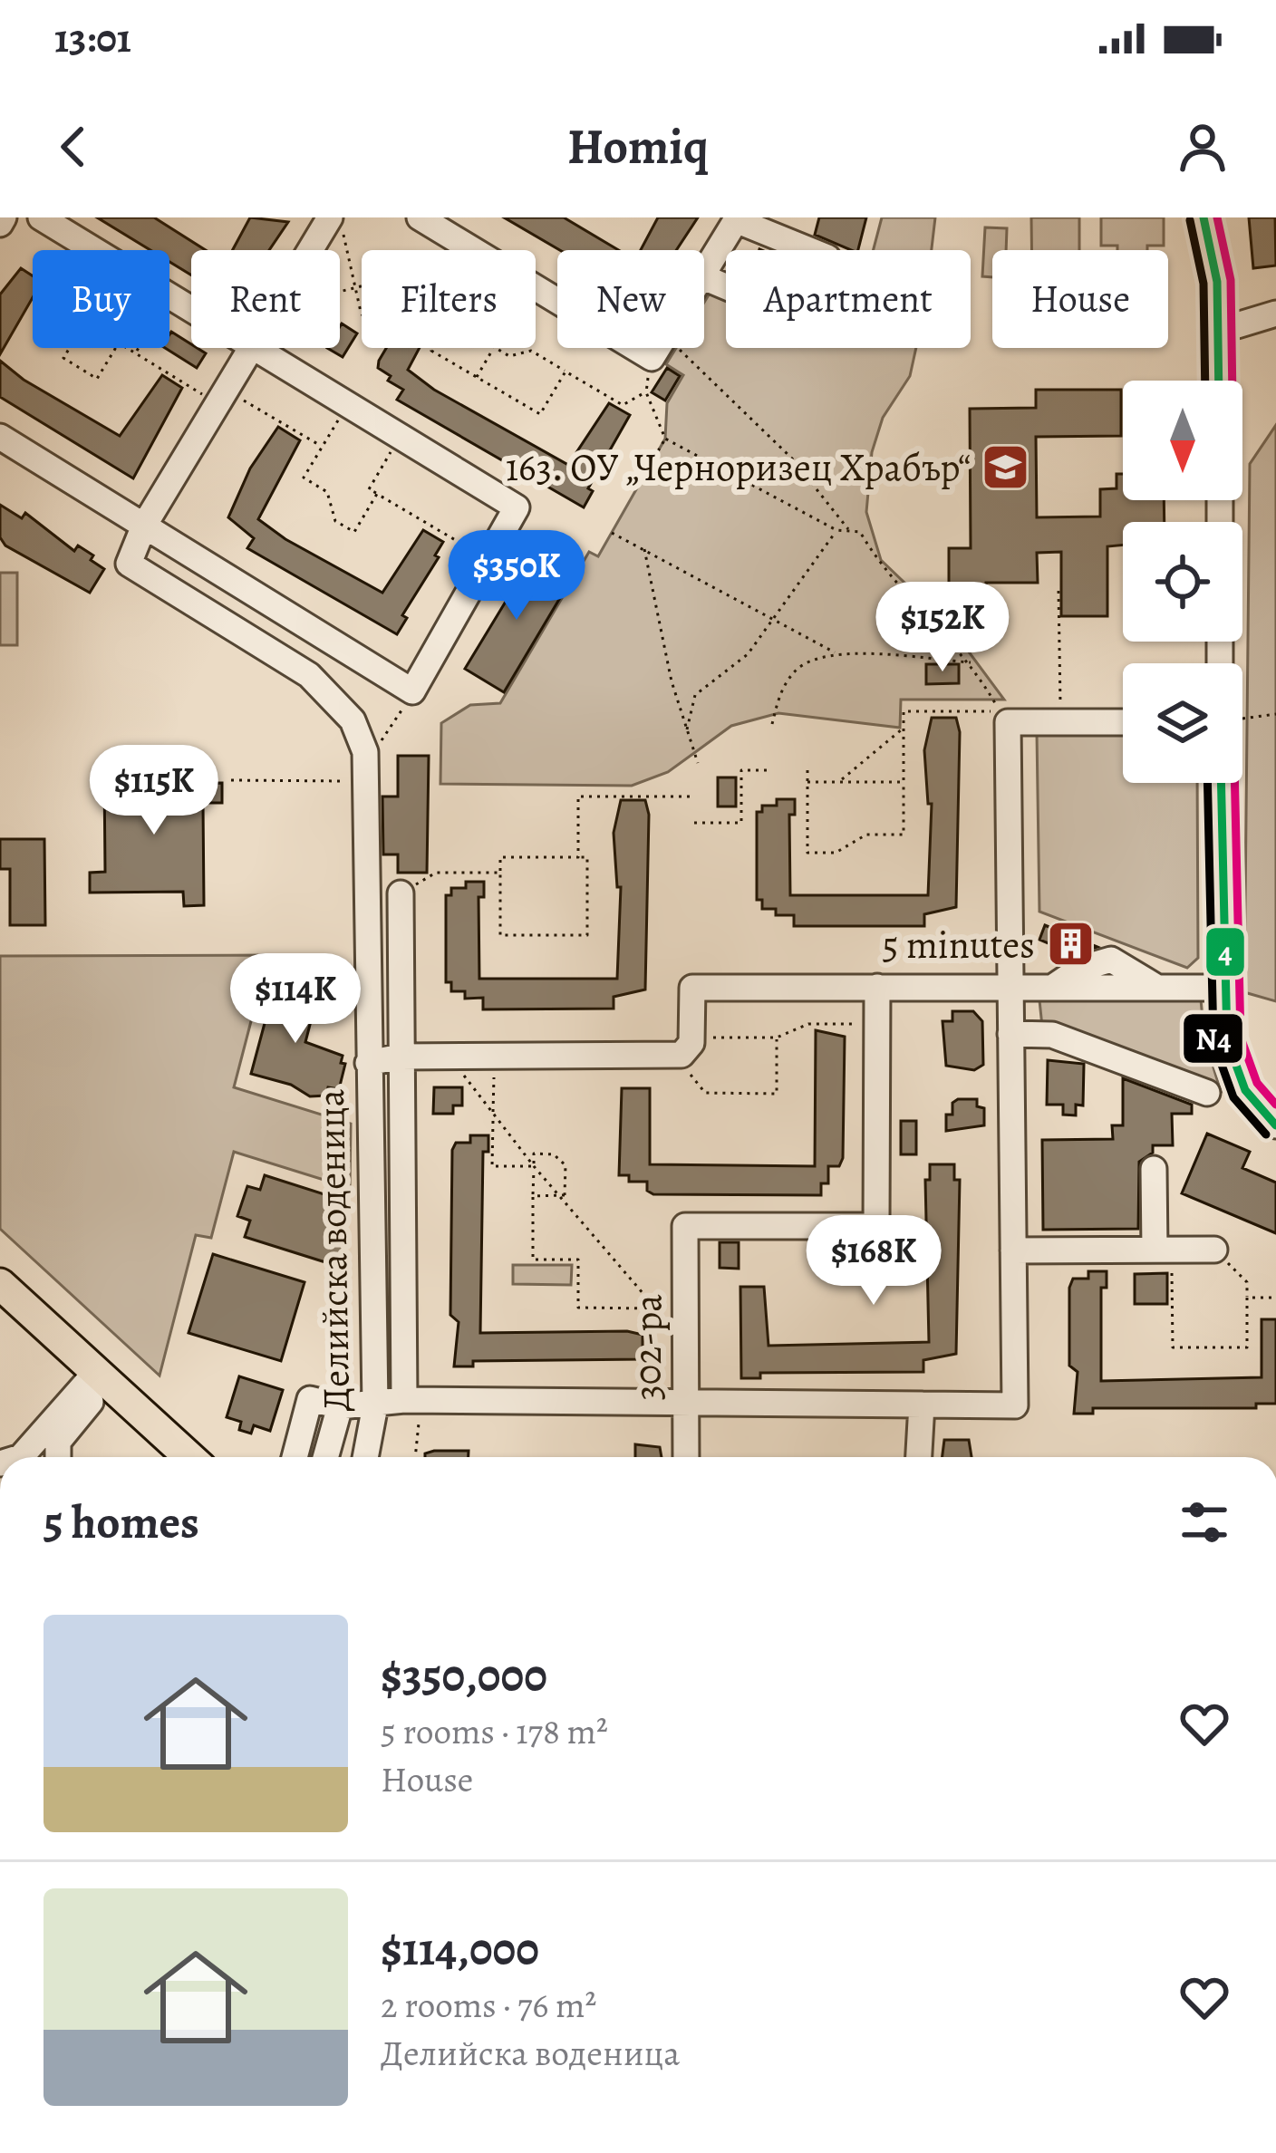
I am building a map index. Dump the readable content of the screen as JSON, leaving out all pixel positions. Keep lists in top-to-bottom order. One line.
{"streets":{"street":["Делийска воденица","302-ра"]},"places":{"school or university":["163. ОУ „Черноризец Храбър“"],"building":["5 minutes"]},"lines":["transit line 4","transit line N4"],"north":"bottom","page":{"status":"13:01","header":"Homiq","chip":["Buy","Rent","Filters","New","Apartment","House"],"price":["$350K","$152K","$115K","$114K","$168K"],"heading":"5 homes","list":[{"name":"$350,000","note":"5 rooms · 178 m² · House"},{"name":"$114,000","note":"2 rooms · 76 m² · Делийска воденица"}]}}
